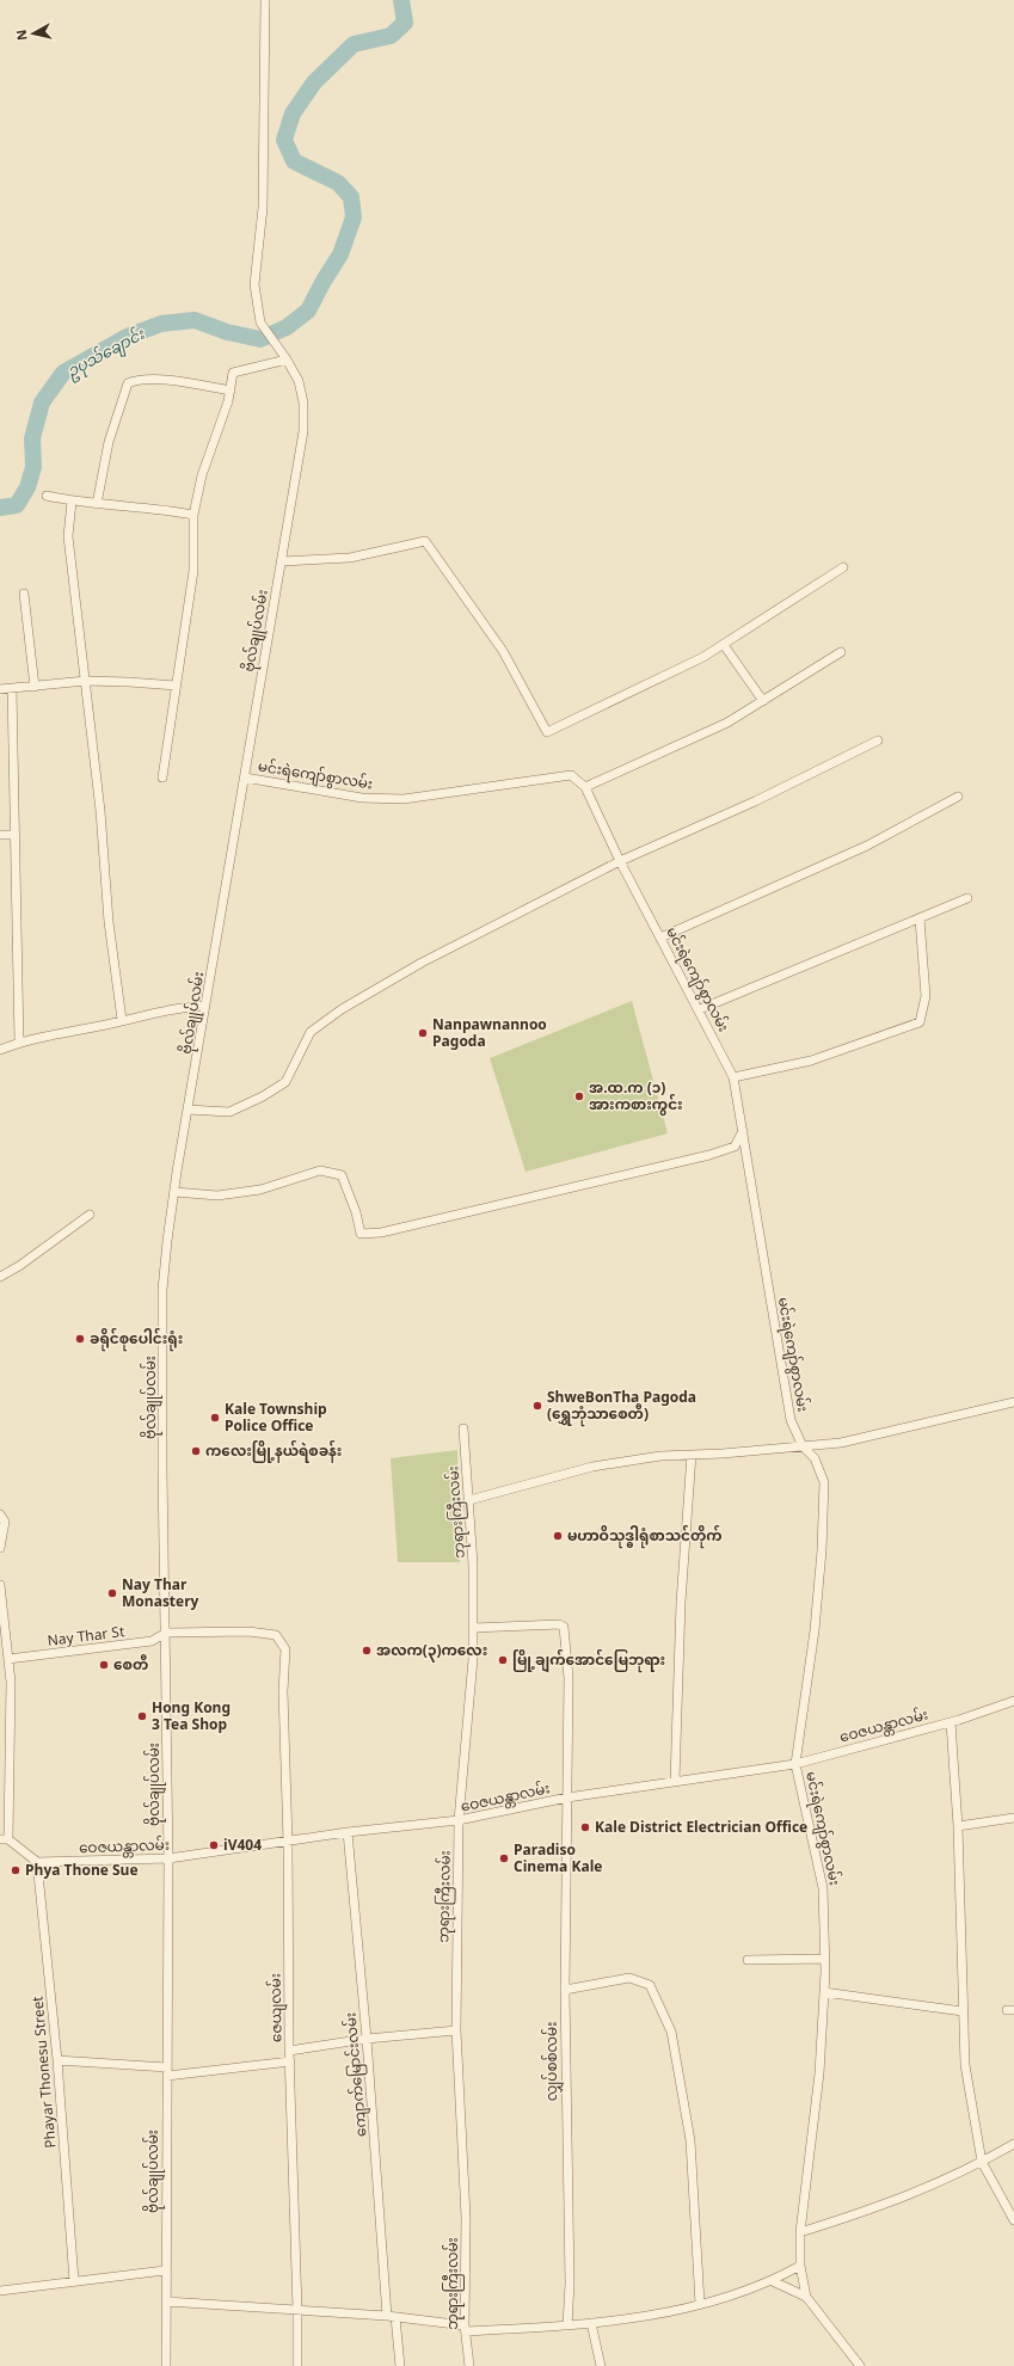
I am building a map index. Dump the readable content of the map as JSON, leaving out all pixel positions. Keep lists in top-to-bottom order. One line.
{"streets":{"street":["ဗိုလ်ချုပ်လမ်း","မင်းရဲကျော်စွာလမ်း","ဘုရားကြီးလမ်း","Nay Thar St","ဝေဇယန္တာလမ်း","ဇေယျလမ်း","လျှပ်စစ်လမ်း","Phayar Thonesu Street","ကျောက်မြောင်းလမ်း"]},"crossings":[["ဗိုလ်ချုပ်လမ်း","မင်းရဲကျော်စွာလမ်း"],["ဗိုလ်ချုပ်လမ်း","Nay Thar St"],["ဗိုလ်ချုပ်လမ်း","ဝေဇယန္တာလမ်း"],["ဗိုလ်ချုပ်လမ်း","ဇေယျလမ်း"],["မင်းရဲကျော်စွာလမ်း","ဝေဇယန္တာလမ်း"],["ဘုရားကြီးလမ်း","ဝေဇယန္တာလမ်း"],["ဘုရားကြီးလမ်း","လျှပ်စစ်လမ်း"],["Nay Thar St","ဇေယျလမ်း"],["ဝေဇယန္တာလမ်း","ဇေယျလမ်း"],["ဝေဇယန္တာလမ်း","လျှပ်စစ်လမ်း"],["ဝေဇယန္တာလမ်း","Phayar Thonesu Street"],["ဝေဇယန္တာလမ်း","ကျောက်မြောင်းလမ်း"]],"water":["ဥပုသ်ချောင်း"],"places":["Nanpawnannoo Pagoda","အ.ထ.က (၁) အားကစားကွင်း","ခရိုင်စုပေါင်းရုံး","ShweBonTha Pagoda (ရွှေဘုံသာစေတီ)","Kale Township Police Office","ကလေးမြို့နယ်ရဲစခန်း","မဟာဝိသုဒ္ဓါရုံစာသင်တိုက်","Nay Thar Monastery","အလက(၃)ကလေး","မြို့ချက်အောင်မြေဘုရား","စေတီ","Hong Kong 3 Tea Shop","Kale District Electrician Office","iV404","Paradiso Cinema Kale","Phya Thone Sue"],"north":"left"}
